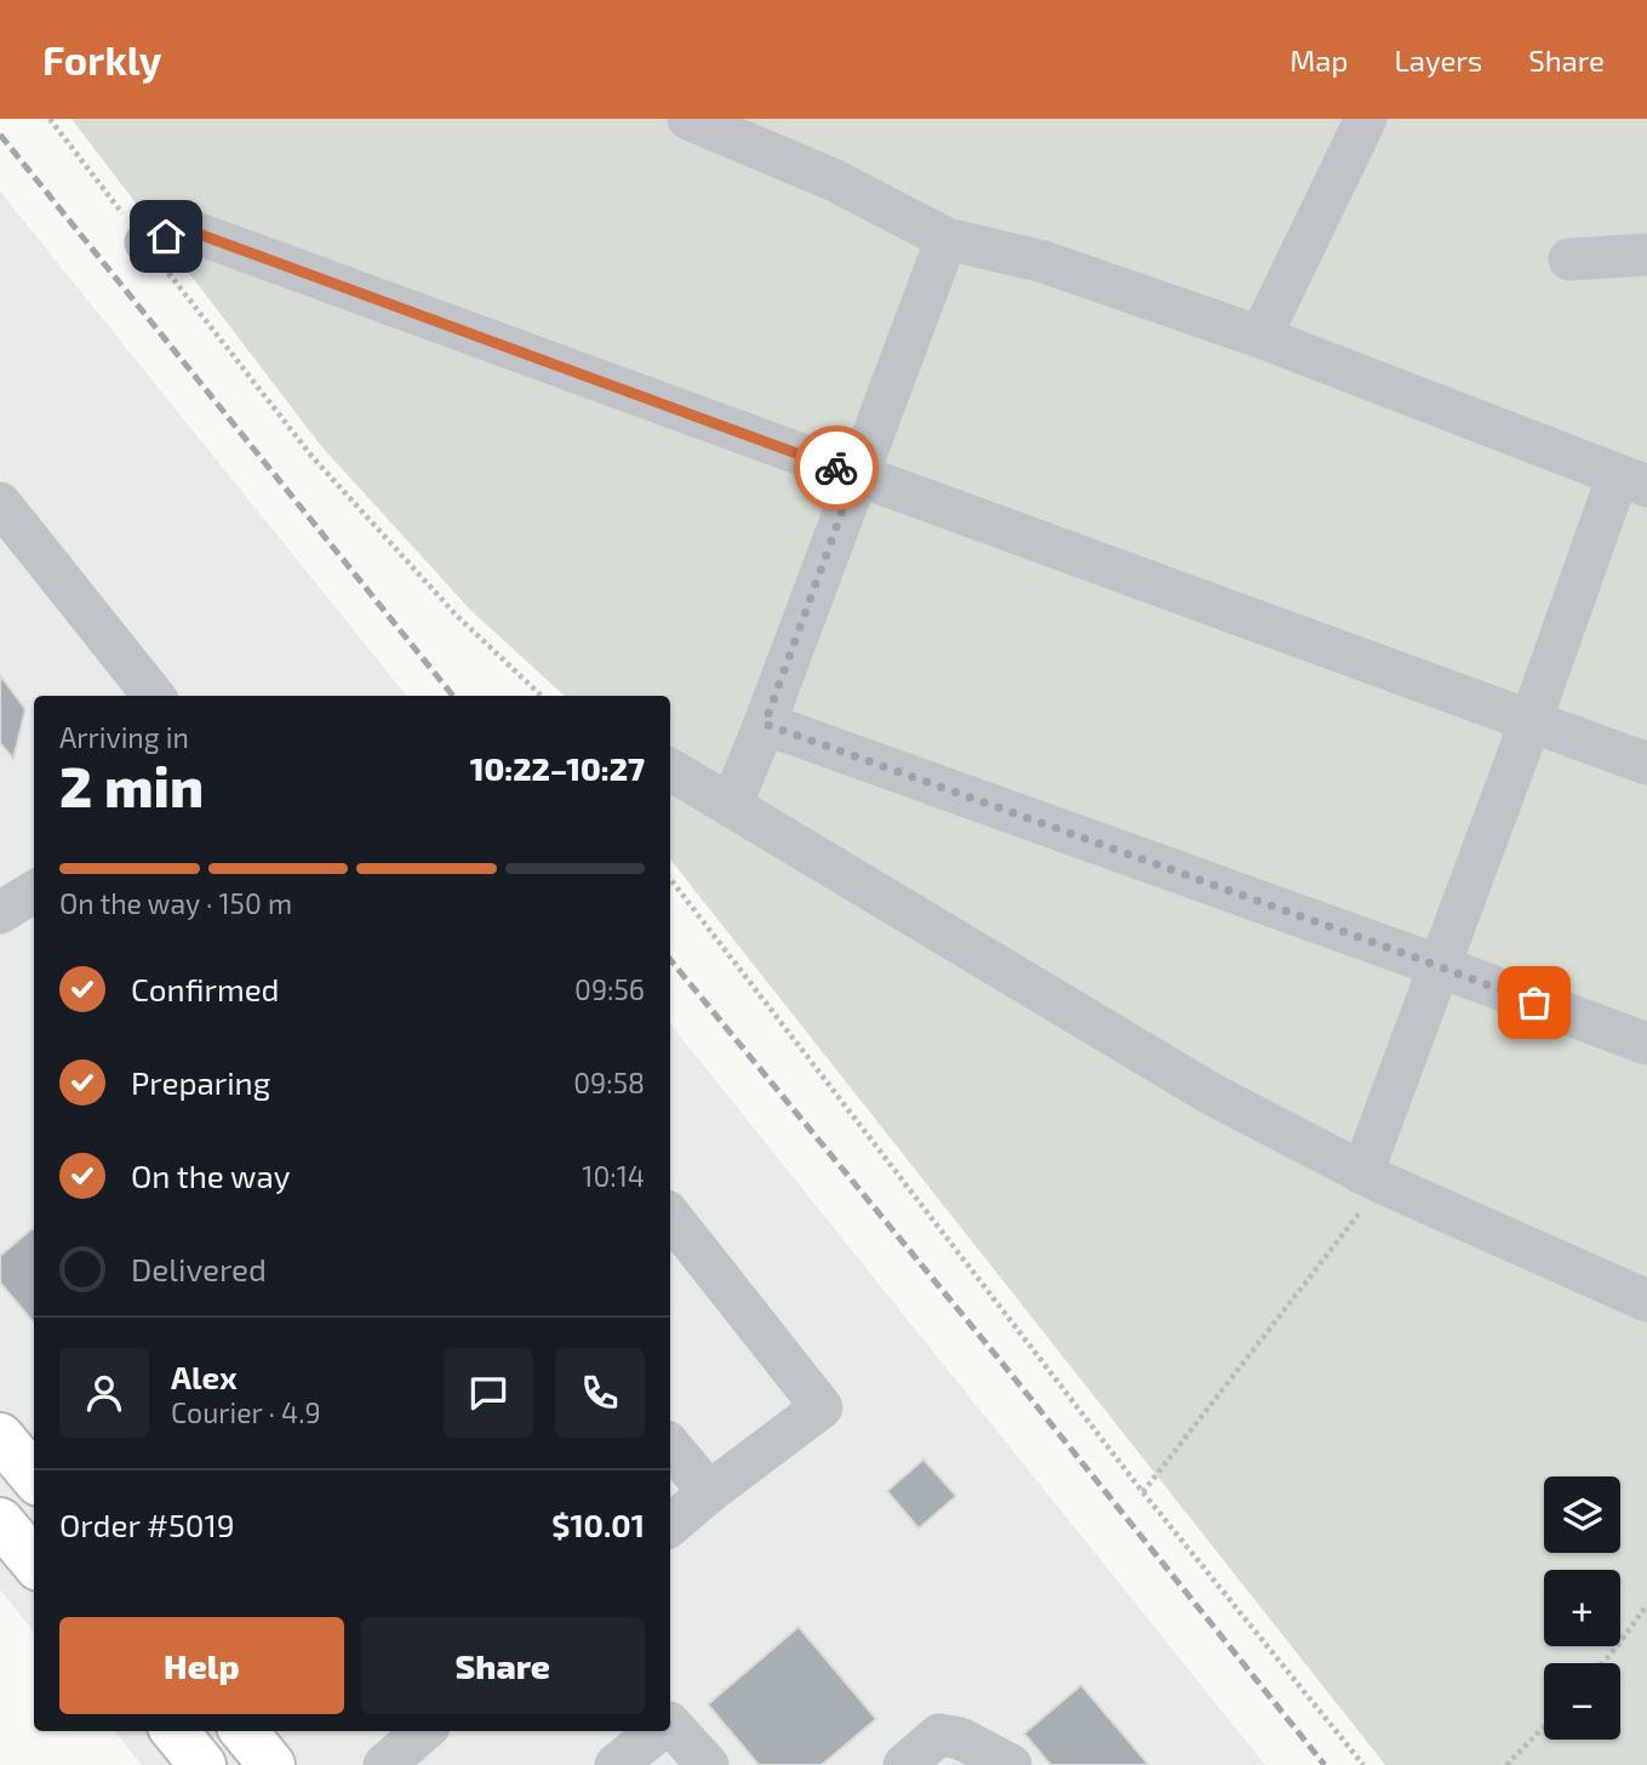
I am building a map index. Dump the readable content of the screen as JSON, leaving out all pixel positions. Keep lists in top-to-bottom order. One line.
{"page":{"header":"Forkly","nav":["Map","Layers","Share"],"heading":["2 min","Arriving in","10:22–10:27"],"panel":["Alex","Courier · 4.9","Order #5019","$10.01"],"bar":"On the way · 150 m","list":[["Confirmed","09:56"],["Preparing","09:58"],["On the way","10:14"],"Delivered"],"map_buttons":["+","−"],"buttons":["Help","Share"]}}
